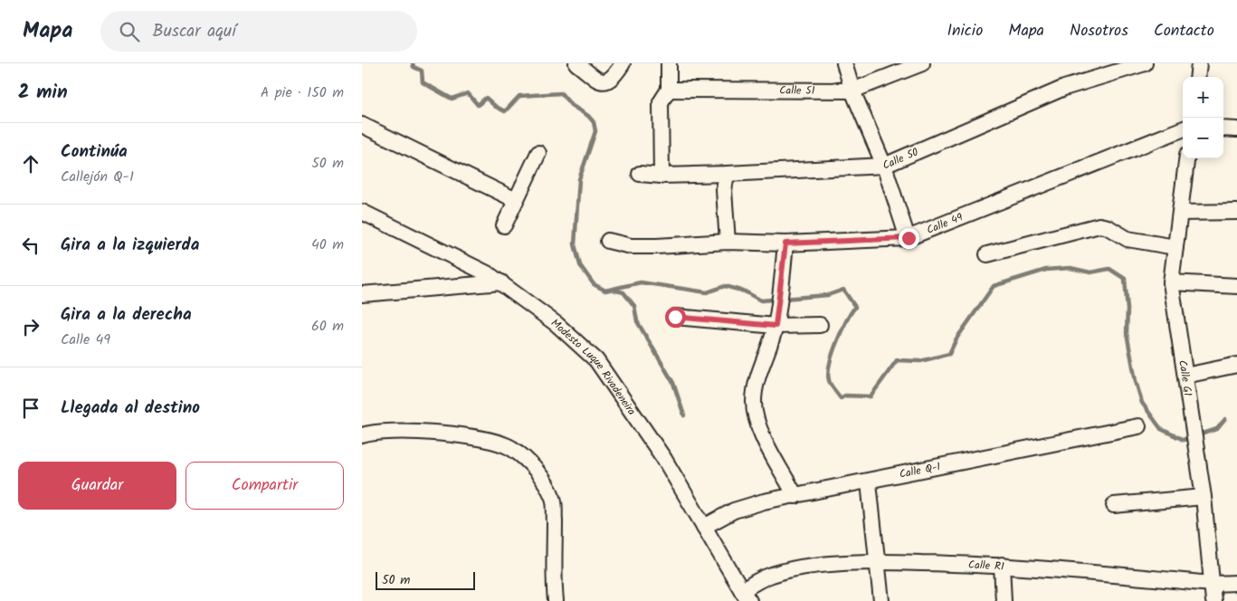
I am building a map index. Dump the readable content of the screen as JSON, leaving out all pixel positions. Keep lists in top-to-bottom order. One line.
{"streets":{"street":["Calle 51","Calle 50","Calle 49","Modesto Luque Rivadeneira","Calle G1","Calle Q-1","Calle R1"]},"crossings":[["Modesto Luque Rivadeneira","Calle Q-1"],["Modesto Luque Rivadeneira","Calle R1"],["Calle G1","Calle R1"]],"scale_bar":"50 m","page":{"header":"Mapa","search":"Buscar aquí","nav":["Inicio","Mapa","Nosotros","Contacto"],"heading":["2 min","A pie · 150 m"],"map_buttons":["+","−"],"list":[["Continúa","Callejón Q-1","50 m"],["Gira a la izquierda","40 m"],["Gira a la derecha","Calle 49","60 m"],"Llegada al destino"],"buttons":["Guardar","Compartir"],"scale":"50 m"}}
